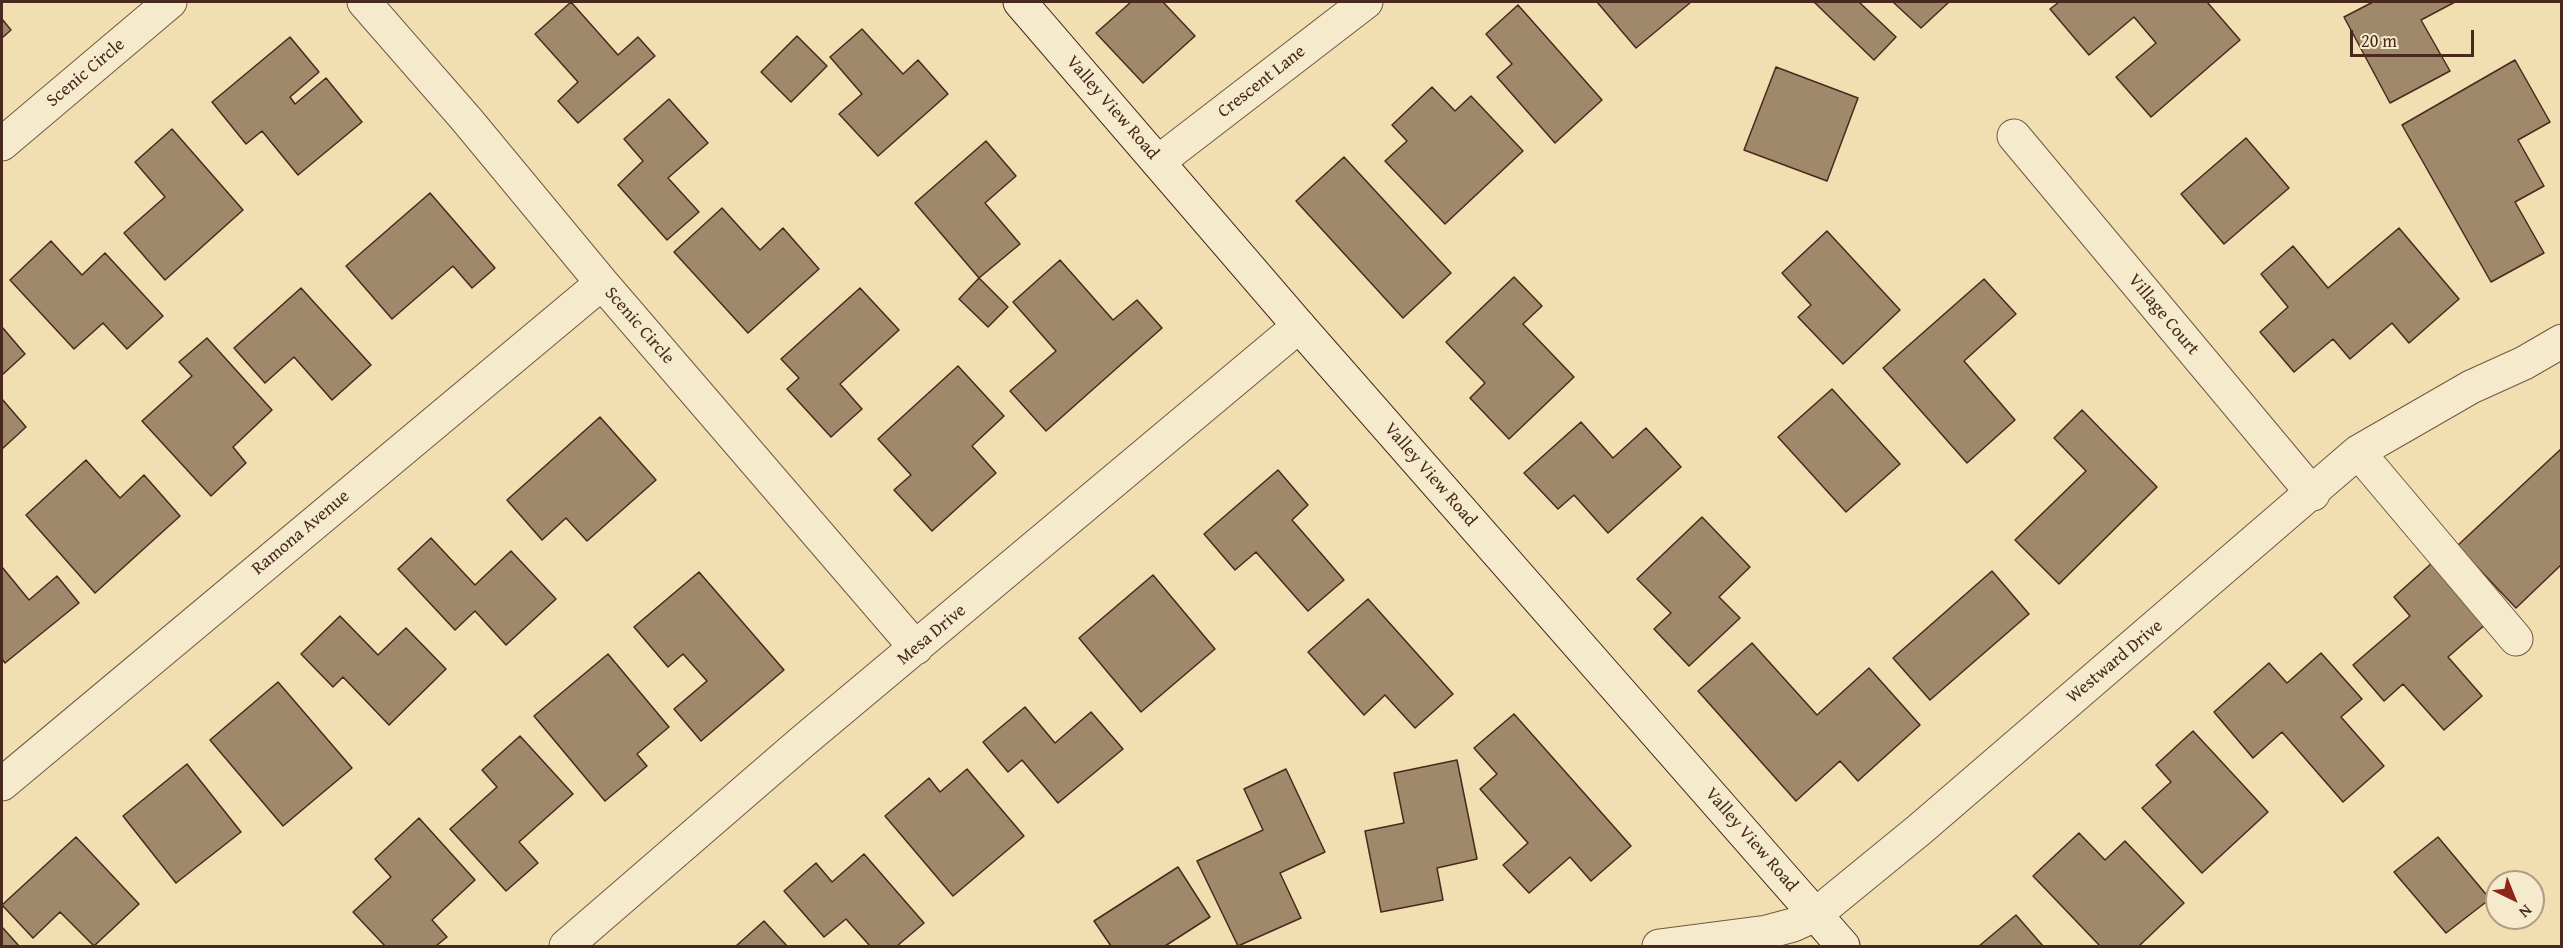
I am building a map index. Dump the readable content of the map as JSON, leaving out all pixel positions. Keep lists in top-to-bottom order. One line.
{"streets":{"street":["Scenic Circle","Crescent Lane","Valley View Road","Village Court","Ramona Avenue","Mesa Drive","Westward Drive"]},"crossings":[["Scenic Circle","Ramona Avenue"],["Scenic Circle","Mesa Drive"],["Crescent Lane","Valley View Road"],["Valley View Road","Mesa Drive"],["Valley View Road","Westward Drive"],["Village Court","Westward Drive"]],"scale_bar":"20 m","north":"bottom right"}
